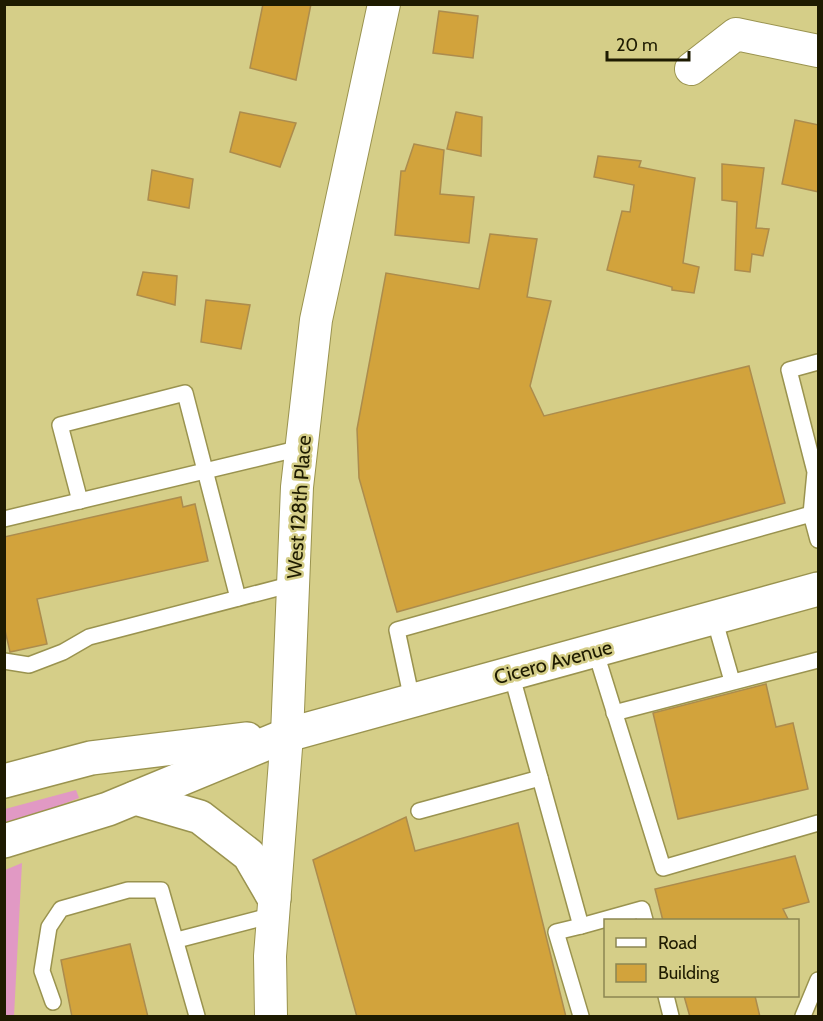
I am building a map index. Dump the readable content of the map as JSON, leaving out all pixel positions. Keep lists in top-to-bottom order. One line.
{"streets":{"main road":["Cicero Avenue"],"street":["West 128th Place"]},"crossings":[["West 128th Place","Cicero Avenue"]],"legend":["Road","Building"],"scale_bar":"20 m"}
